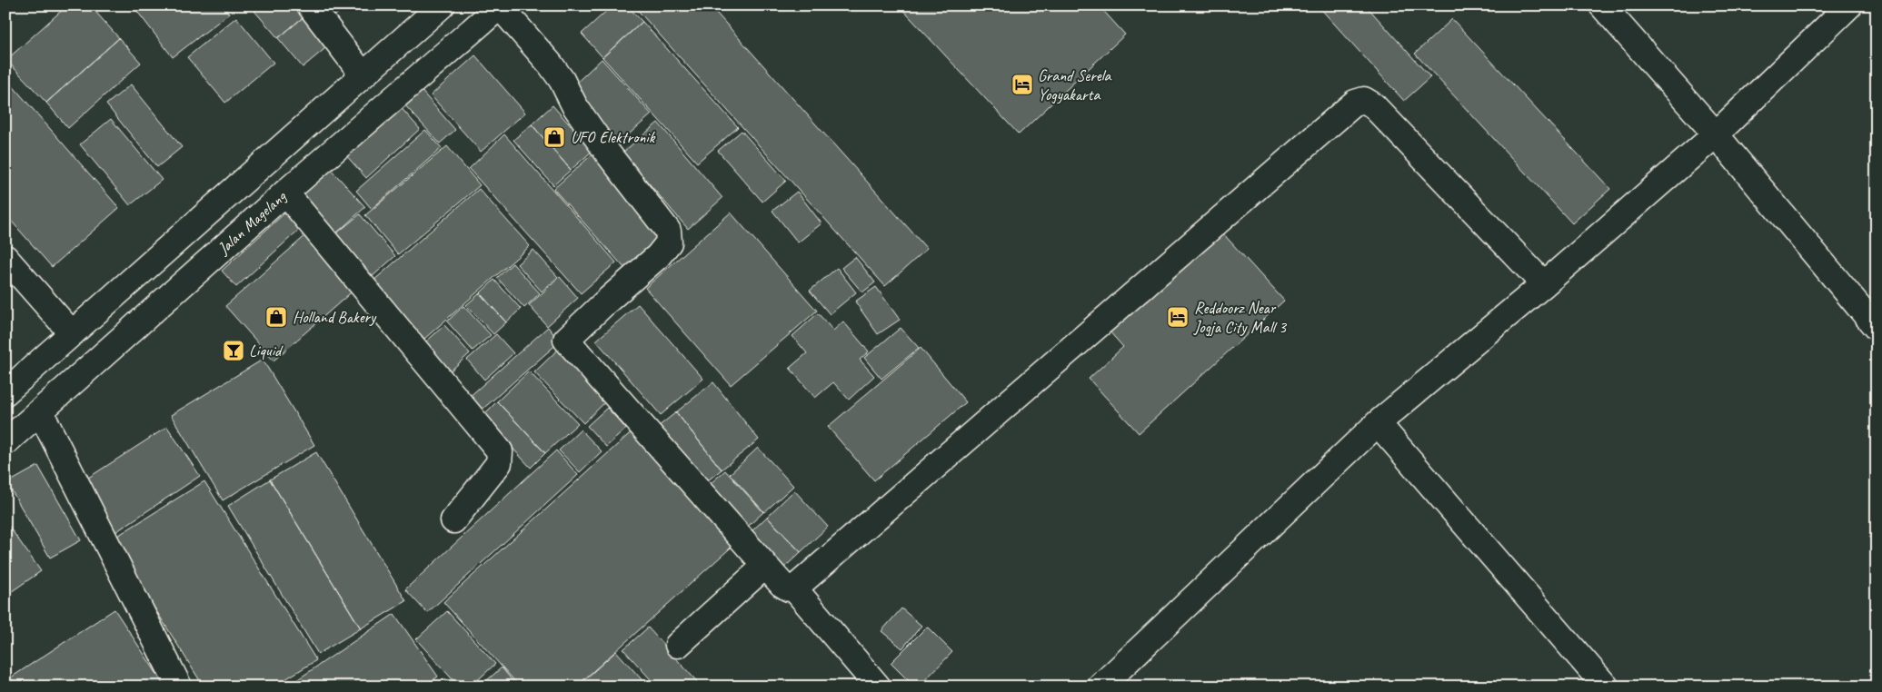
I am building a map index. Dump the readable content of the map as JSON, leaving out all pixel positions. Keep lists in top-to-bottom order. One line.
{"streets":{"street":["Jalan Magelang"]},"places":{"hotel":["Grand Serela Yogyakarta","Reddoorz Near Jogja City Mall 3"],"shop":["UFO Elektronik","Holland Bakery"],"bar":["Liquid"]}}
